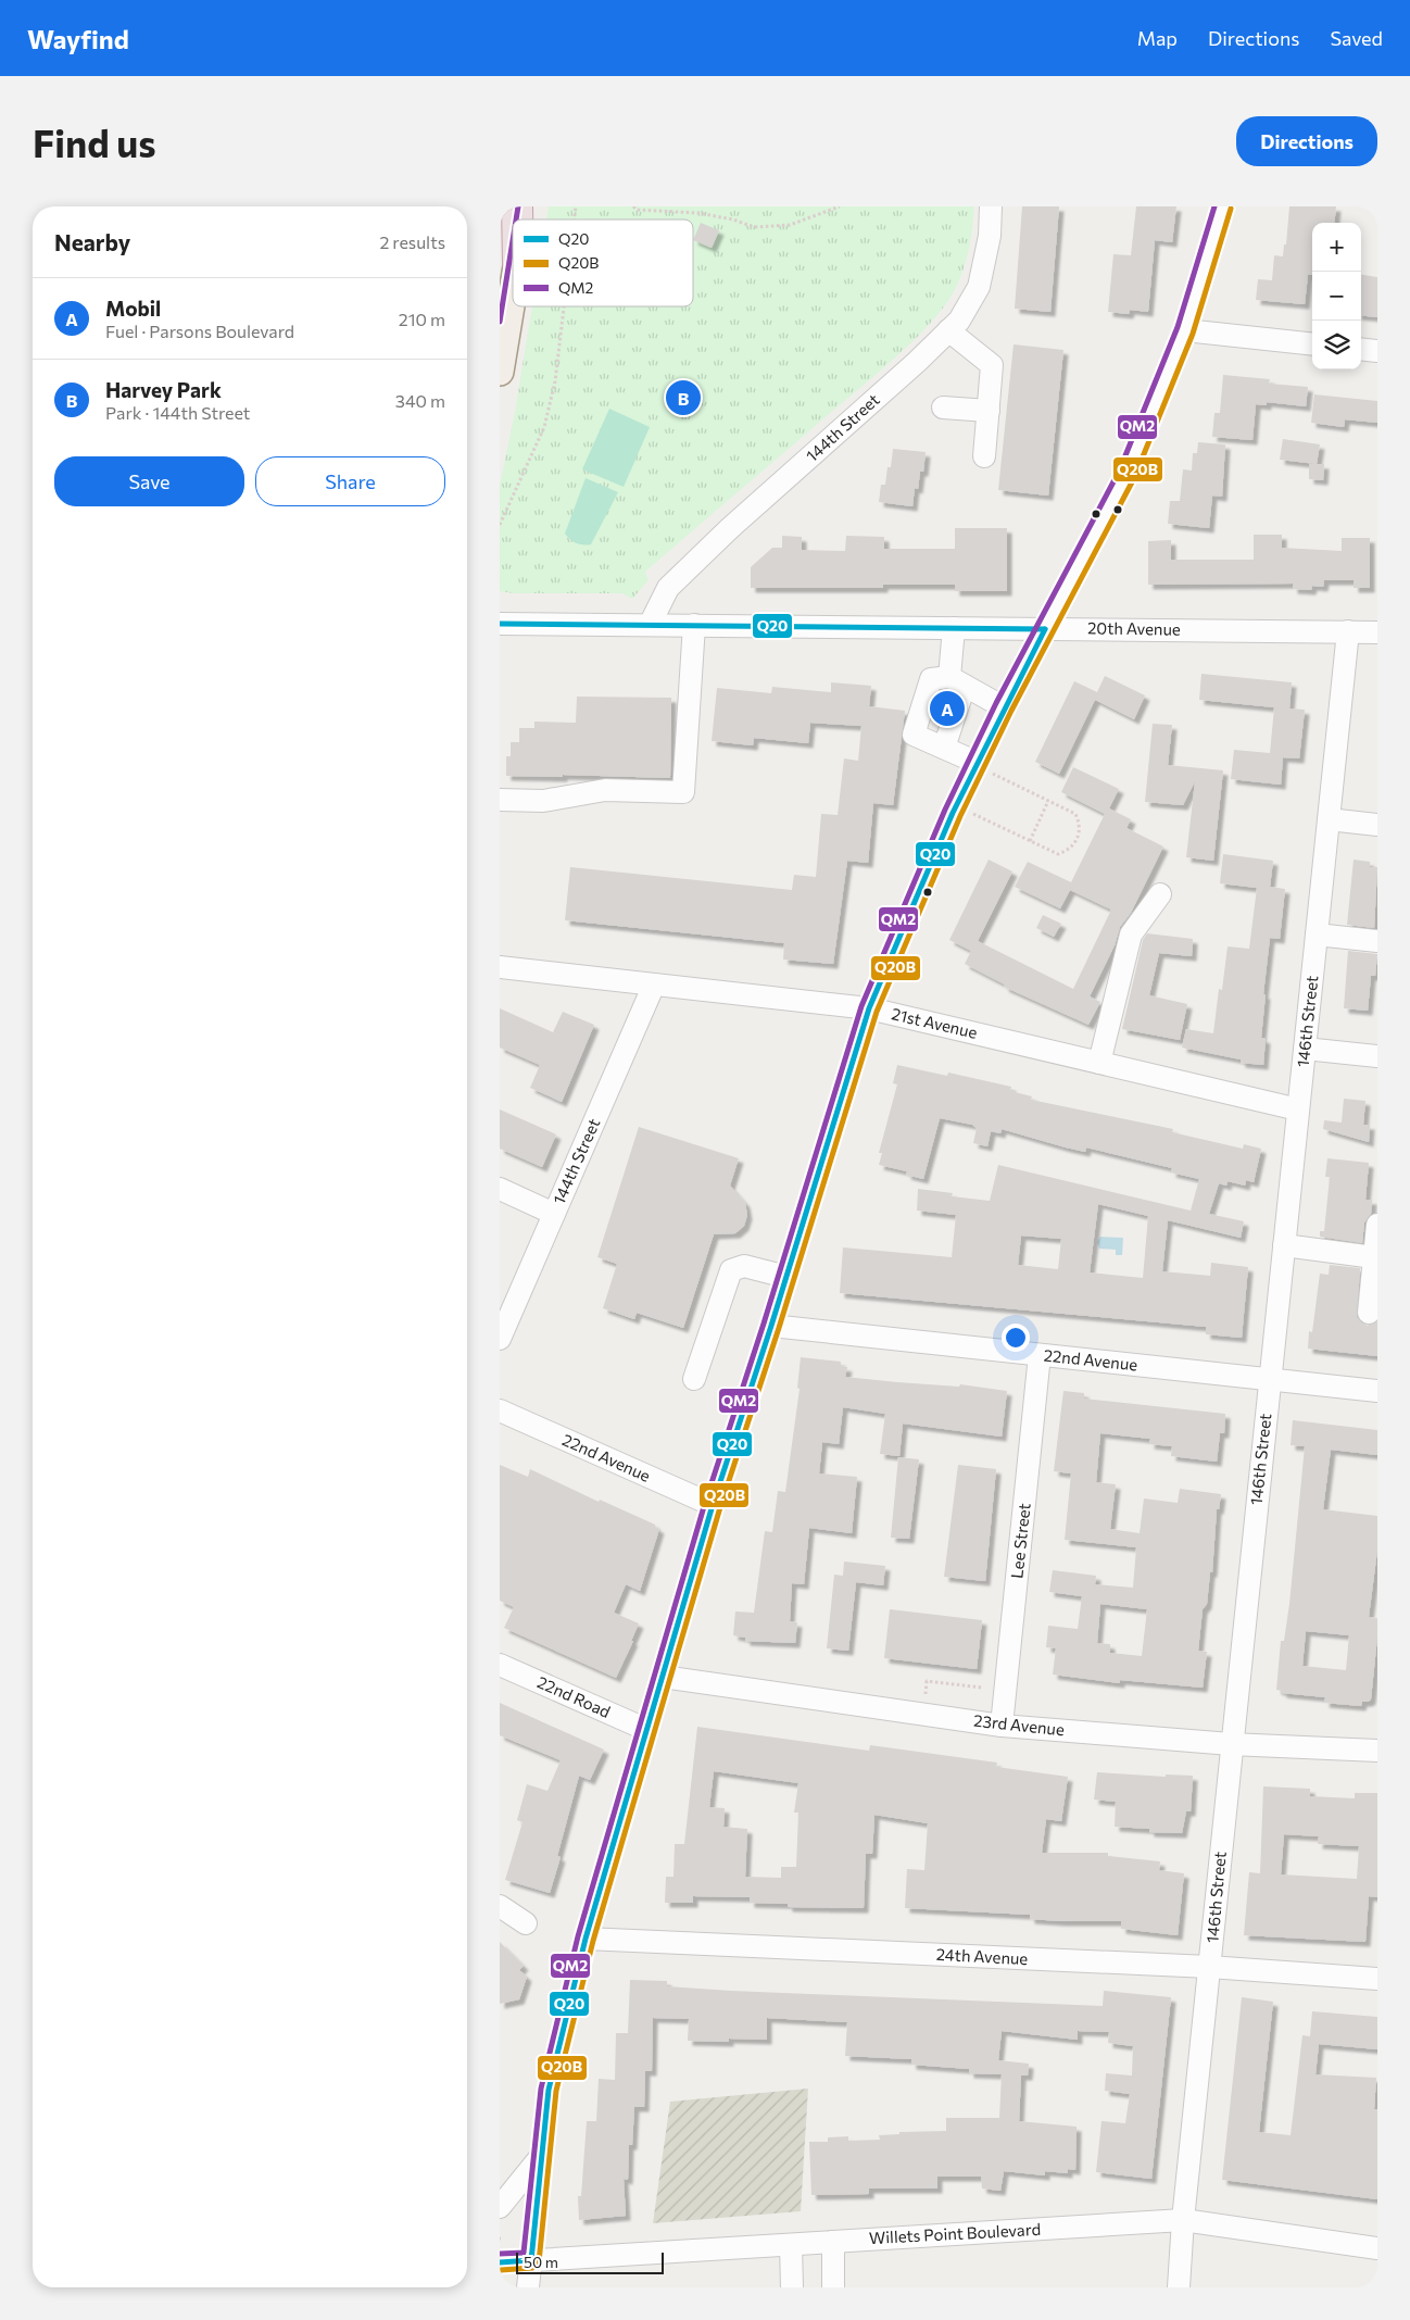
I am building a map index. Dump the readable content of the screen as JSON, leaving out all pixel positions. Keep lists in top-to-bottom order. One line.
{"streets":{"street":["144th Street","20th Avenue","146th Street","21st Avenue","22nd Avenue","Lee Street","22nd Road","23rd Avenue","24th Avenue","Willets Point Boulevard"]},"crossings":[["144th Street","20th Avenue"],["144th Street","21st Avenue"],["20th Avenue","146th Street"],["146th Street","21st Avenue"],["146th Street","22nd Avenue"],["146th Street","23rd Avenue"],["146th Street","24th Avenue"],["146th Street","Willets Point Boulevard"],["22nd Avenue","Lee Street"],["Lee Street","23rd Avenue"]],"lines":["transit line QM2","transit line Q20B","transit line Q20"],"legend":["Q20","Q20B","QM2"],"scale_bar":"50 m","page":{"header":"Wayfind","nav":["Map","Directions","Saved"],"buttons":["Directions",["Save","Share"]],"title":"Find us","heading":["Nearby","2 results"],"map_buttons":["+","−"],"list":[{"mark":"A","name":"Mobil","note":"Fuel · Parsons Boulevard","value":"210 m"},{"mark":"B","name":"Harvey Park","note":"Park · 144th Street","value":"340 m"}],"pins":["B","A"],"scale":"50 m"}}
